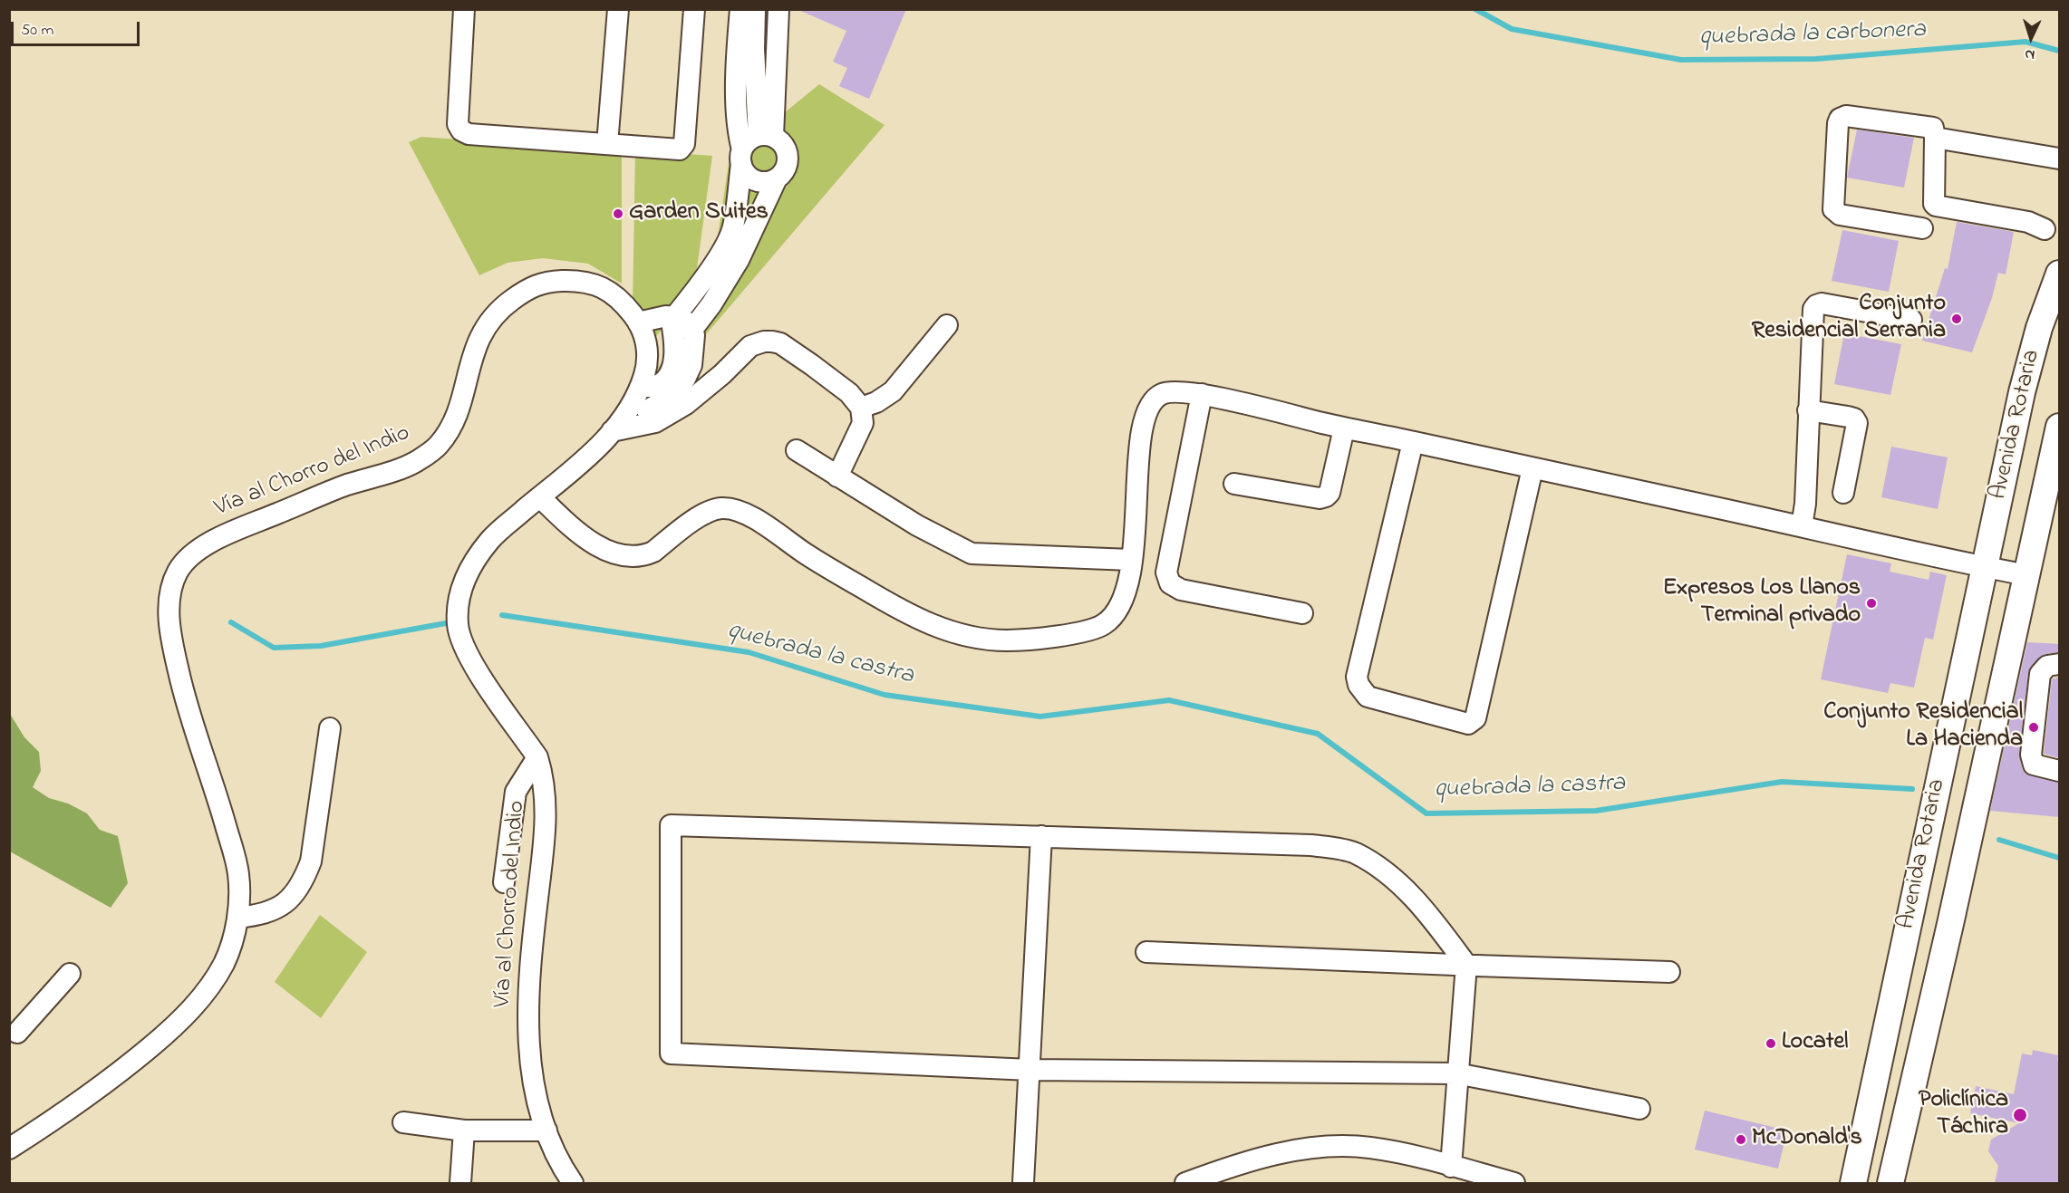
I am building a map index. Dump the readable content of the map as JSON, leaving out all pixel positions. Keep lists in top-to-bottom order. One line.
{"streets":{"main road":["Avenida Rotaria"],"street":["Vía al Chorro del Indio"]},"water":["quebrada la carbonera","quebrada la castra"],"places":["Garden Suites","Conjunto Residencial Serrania","Expresos Los Llanos Terminal privado","Conjunto Residencial La Hacienda","Locatel","Policlínica Táchira","McDonald's"],"scale_bar":"50 m","north":"bottom"}
